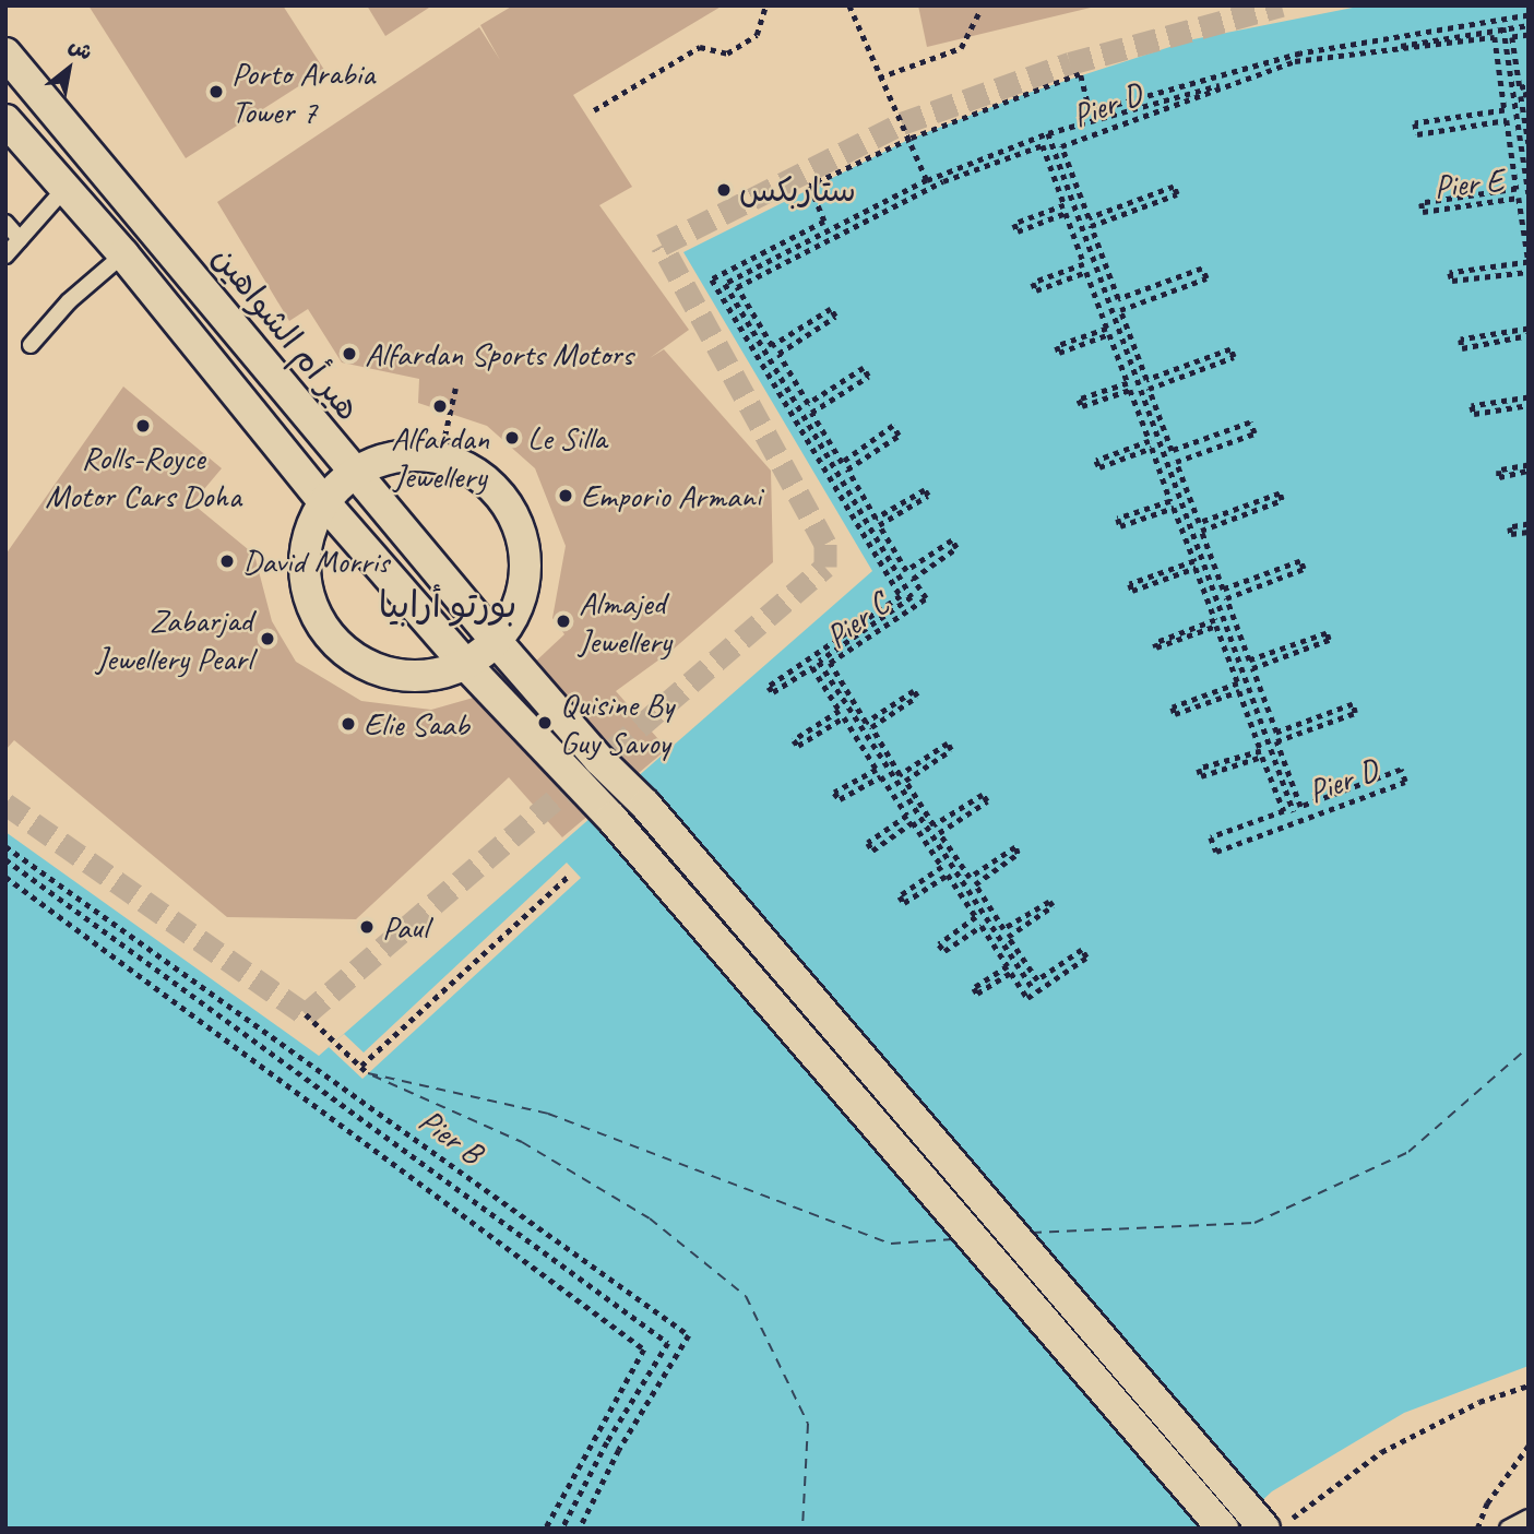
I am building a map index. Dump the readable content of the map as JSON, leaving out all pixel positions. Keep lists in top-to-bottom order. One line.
{"streets":{"street":["هير أم الشواهين"],"path":["Pier D","Pier E","Pier C","Pier B"]},"crossings":[["Pier D","Pier E"],["Pier D","Pier C"]],"districts":["بورتو أرابيا"],"places":["Porto Arabia Tower 7","ستاربكس","Alfardan Sports Motors","Alfardan Jewellery","Rolls-Royce Motor Cars Doha","Le Silla","Emporio Armani","David Morris","Almajed Jewellery","Zabarjad Jewellery Pearl","Quisine By Guy Savoy","Elie Saab","Paul"],"north":"top right"}
